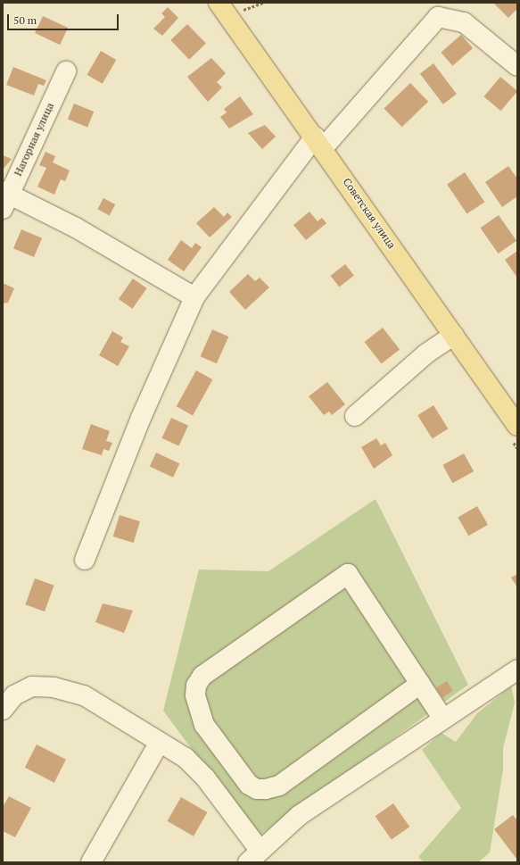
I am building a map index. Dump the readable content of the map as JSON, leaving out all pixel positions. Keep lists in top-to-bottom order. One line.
{"streets":{"main road":["Советская улица"],"street":["Нагорная улица"]},"scale_bar":"50 m"}
